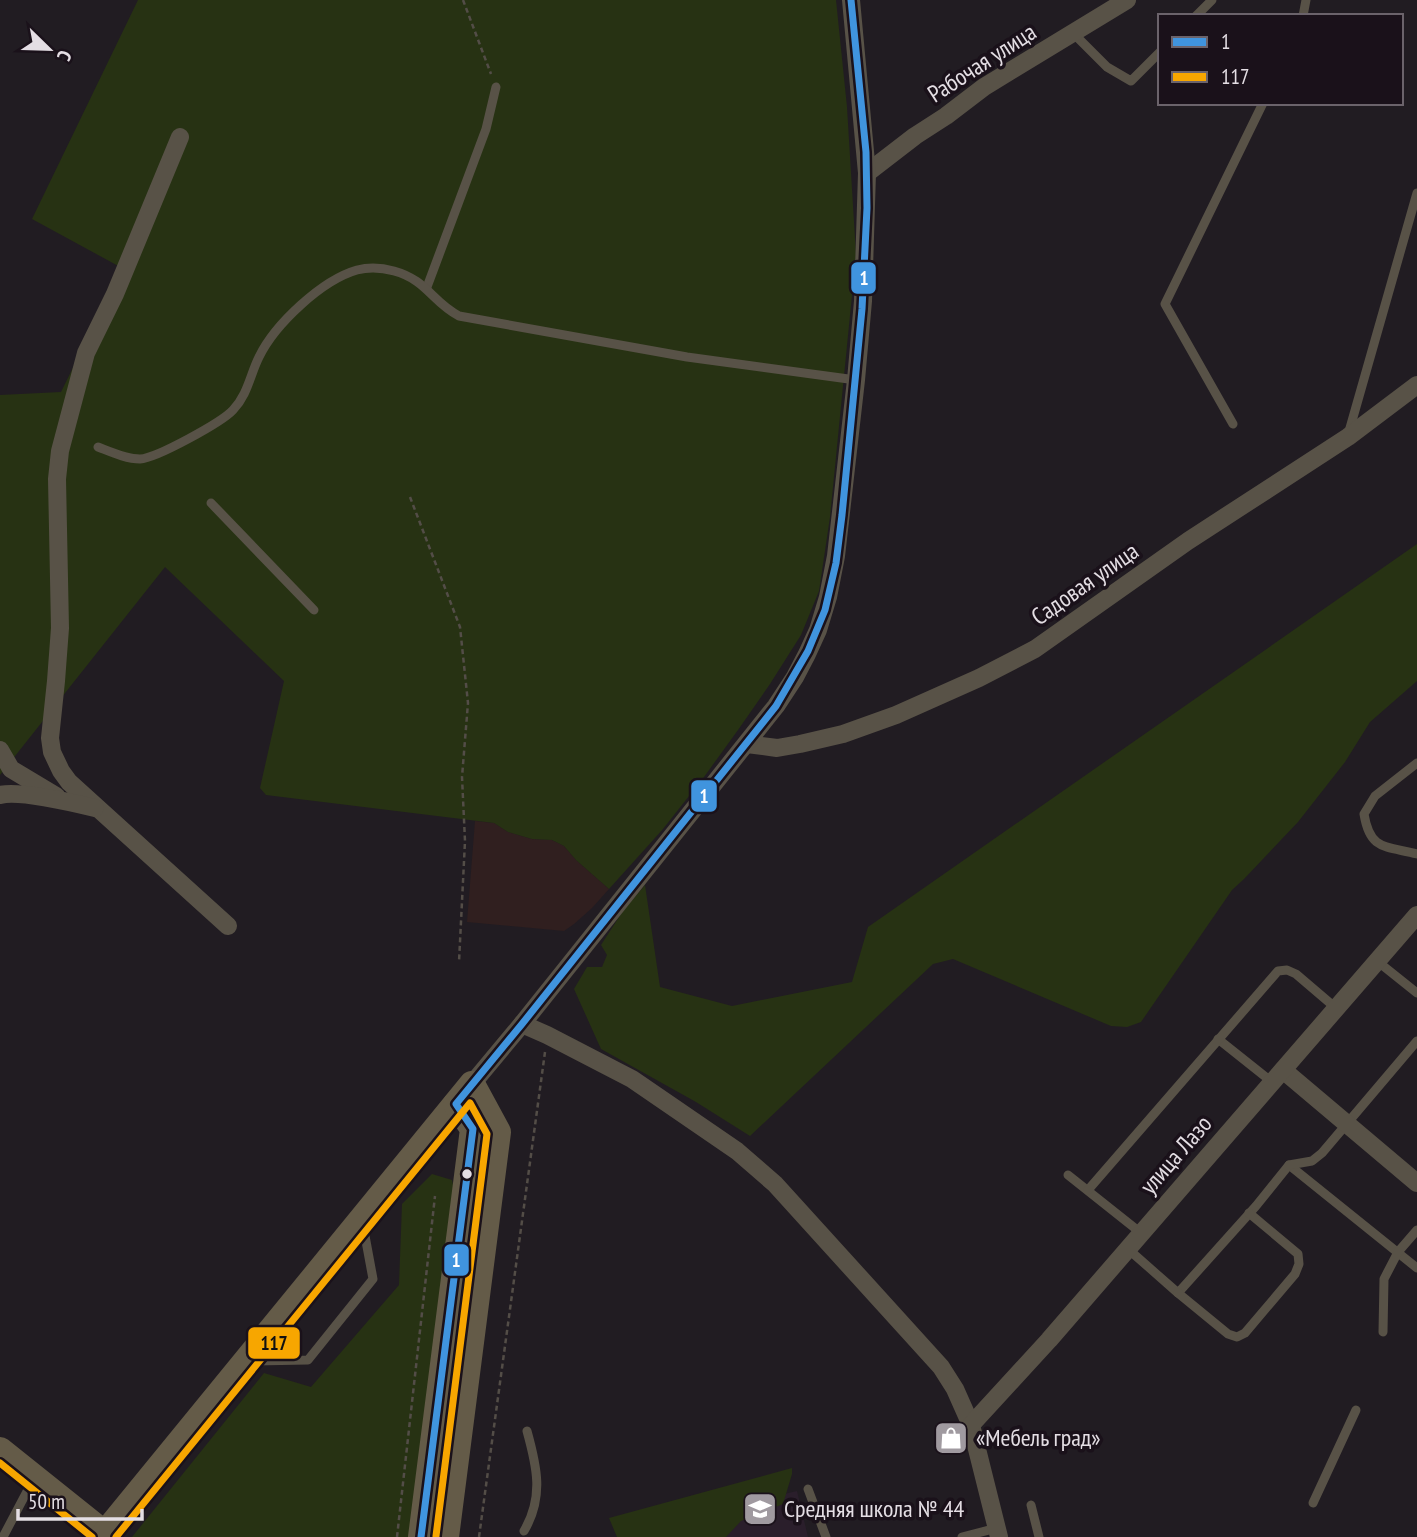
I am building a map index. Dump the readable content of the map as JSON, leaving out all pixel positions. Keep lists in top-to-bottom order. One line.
{"streets":{"street":["Рабочая улица","Садовая улица","улица Лазо"]},"places":{"shop":["«Мебель град»"],"school or university":["Средняя школа № 44"]},"lines":["transit line 1","transit line 117"],"legend":["1","117"],"scale_bar":"50 m","north":"bottom right"}
